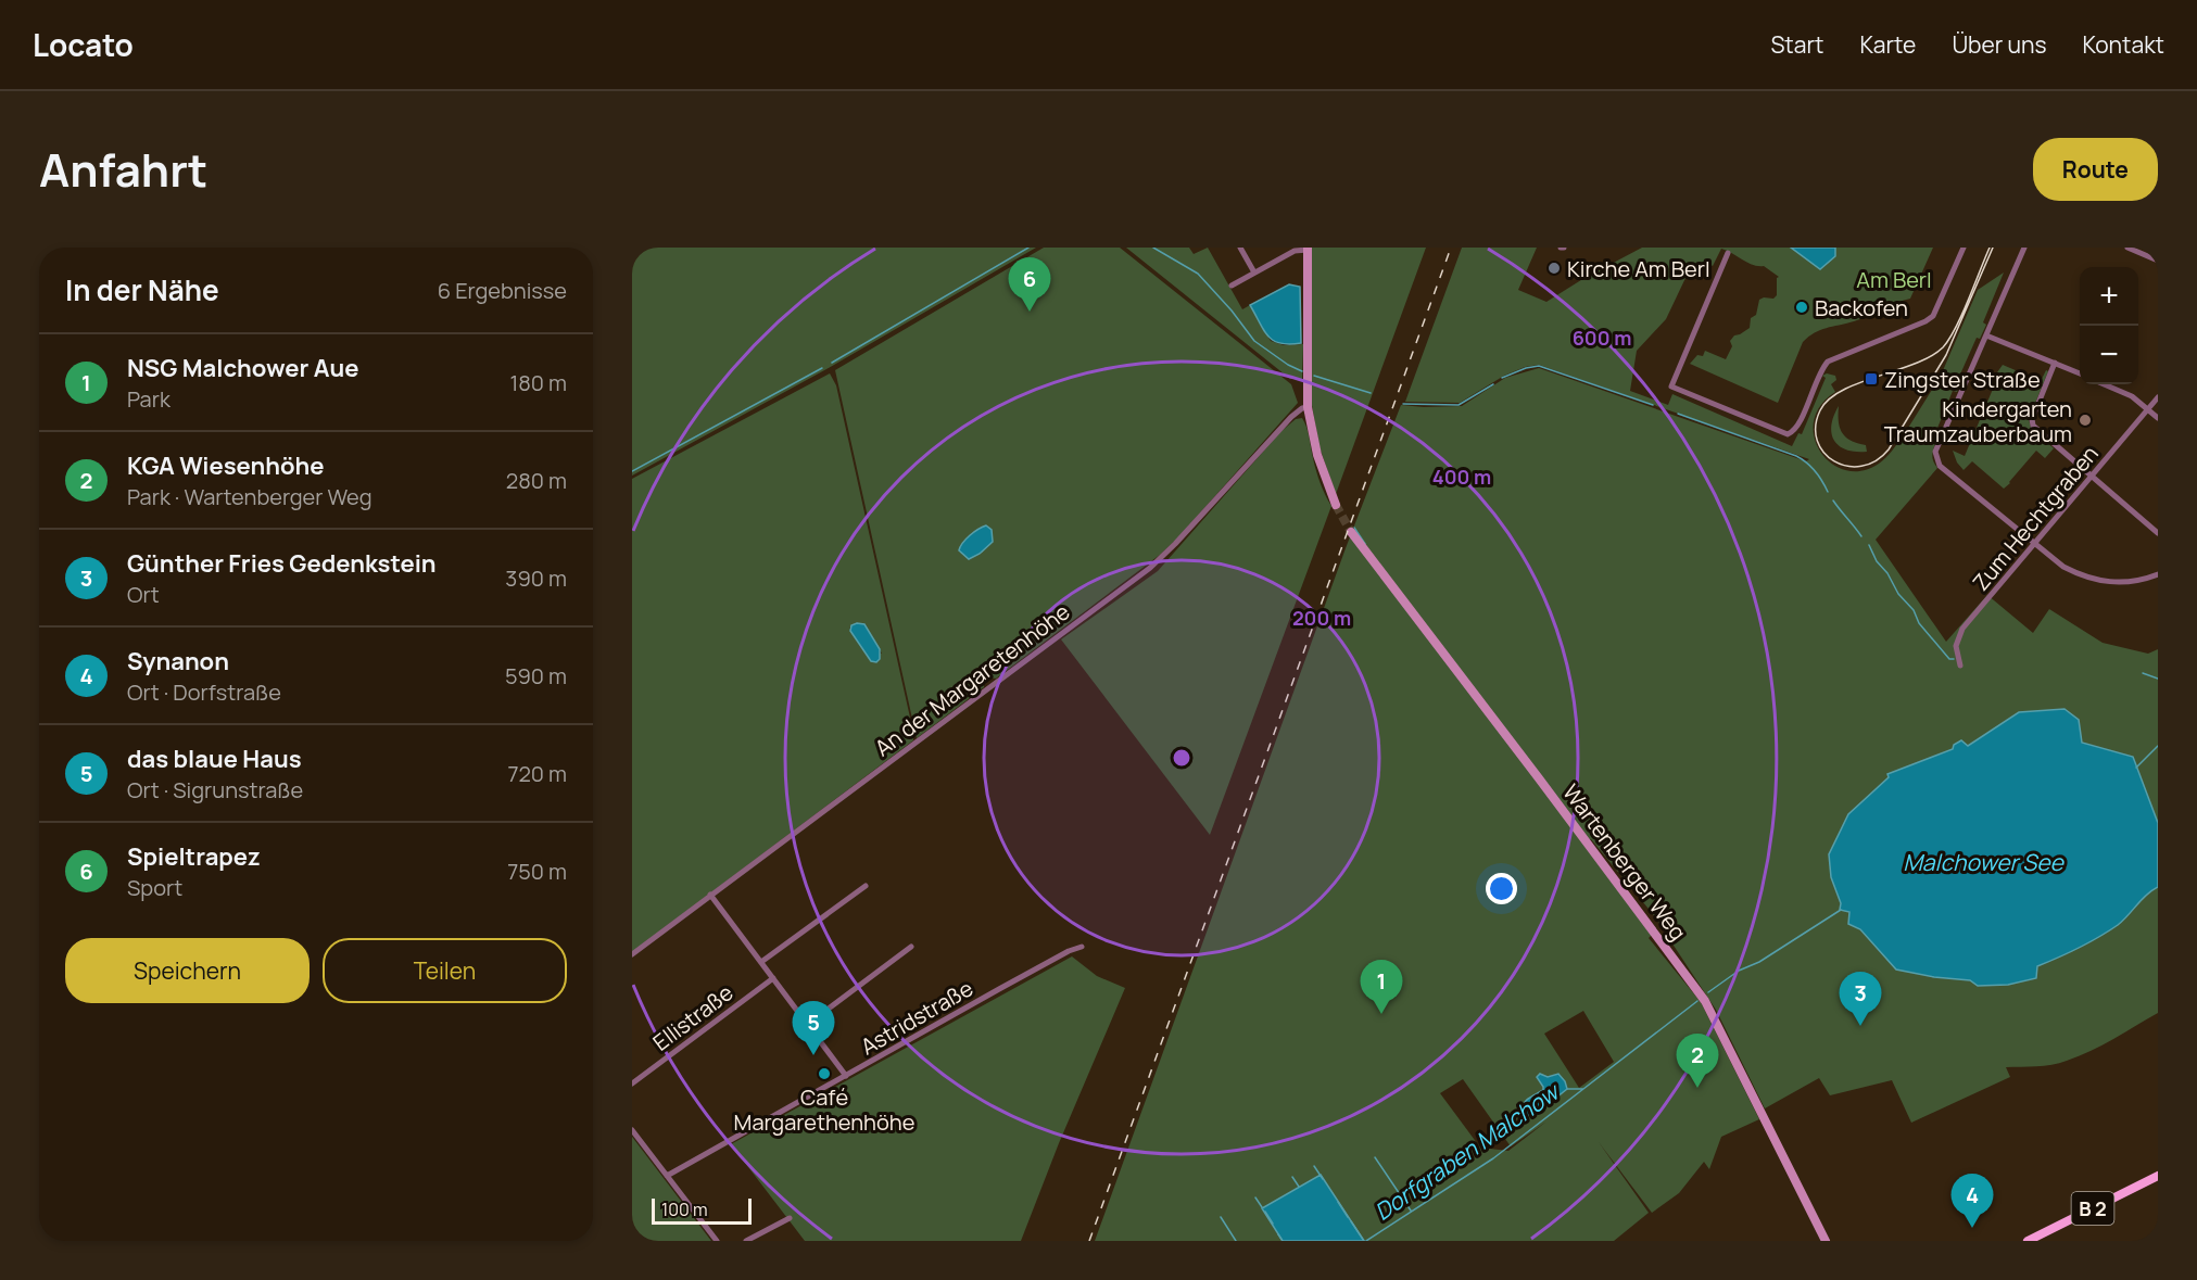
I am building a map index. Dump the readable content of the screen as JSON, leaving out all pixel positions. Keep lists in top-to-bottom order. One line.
{"streets":{"main road":["Wartenberger Weg","B 2"],"street":["Zum Hechtgraben","An der Margaretenhöhe","Ellistraße","Astridstraße"]},"water":["Malchower See","Dorfgraben Malchow"],"parks":["Am Berl"],"places":{"other":["Kirche Am Berl","Backofen","Kindergarten Traumzauberbaum","Café Margarethenhöhe"],"transit":["Zingster Straße"]},"scale_bar":"100 m","page":{"header":"Locato","nav":["Start","Karte","Über uns","Kontakt"],"title":"Anfahrt","buttons":["Route",["Speichern","Teilen"]],"heading":["In der Nähe","6 Ergebnisse"],"pins":["6","1","3","5","2","4"],"map_buttons":["+","−"],"list":[{"mark":"1","name":"NSG Malchower Aue","note":"Park","value":"180 m"},{"mark":"2","name":"KGA Wiesenhöhe","note":"Park · Wartenberger Weg","value":"280 m"},{"mark":"3","name":"Günther Fries Gedenkstein","note":"Ort","value":"390 m"},{"mark":"4","name":"Synanon","note":"Ort · Dorfstraße","value":"590 m"},{"mark":"5","name":"das blaue Haus","note":"Ort · Sigrunstraße","value":"720 m"},{"mark":"6","name":"Spieltrapez","note":"Sport","value":"750 m"}],"scale":"100 m"},"rings":["600 m","400 m","200 m"]}
